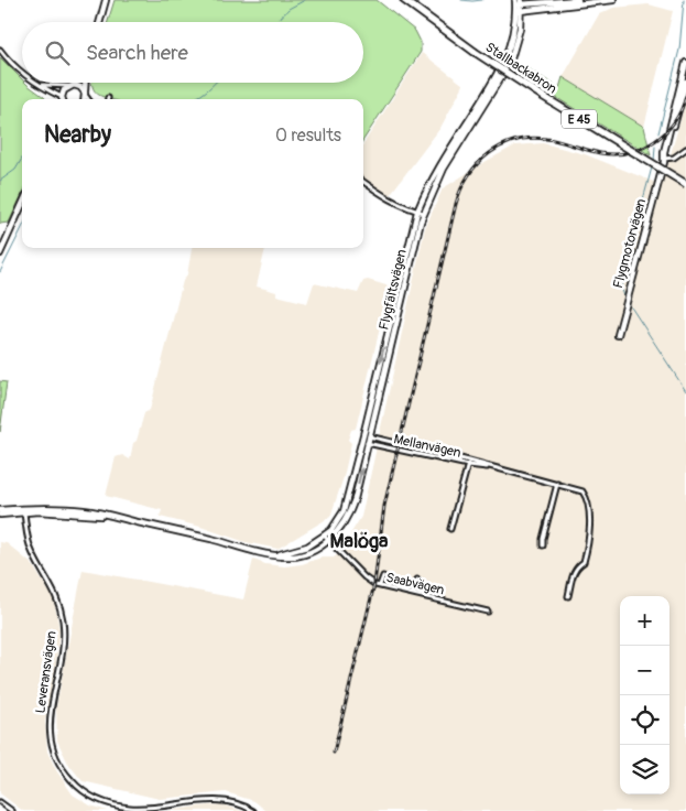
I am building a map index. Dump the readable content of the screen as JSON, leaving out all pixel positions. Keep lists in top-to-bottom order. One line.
{"streets":{"highway":["Stallbackabron","E 45"],"street":["Flygmotorvägen","Flygfältsvägen","Mellanvägen","Saabvägen","Leveransvägen"]},"crossings":[["Flygfältsvägen","Mellanvägen"],["Flygfältsvägen","Saabvägen"],["Flygfältsvägen","Leveransvägen"]],"districts":["Malöga"],"page":{"search":"Search here","heading":["Nearby","0 results"],"map_buttons":["+","−"]}}
